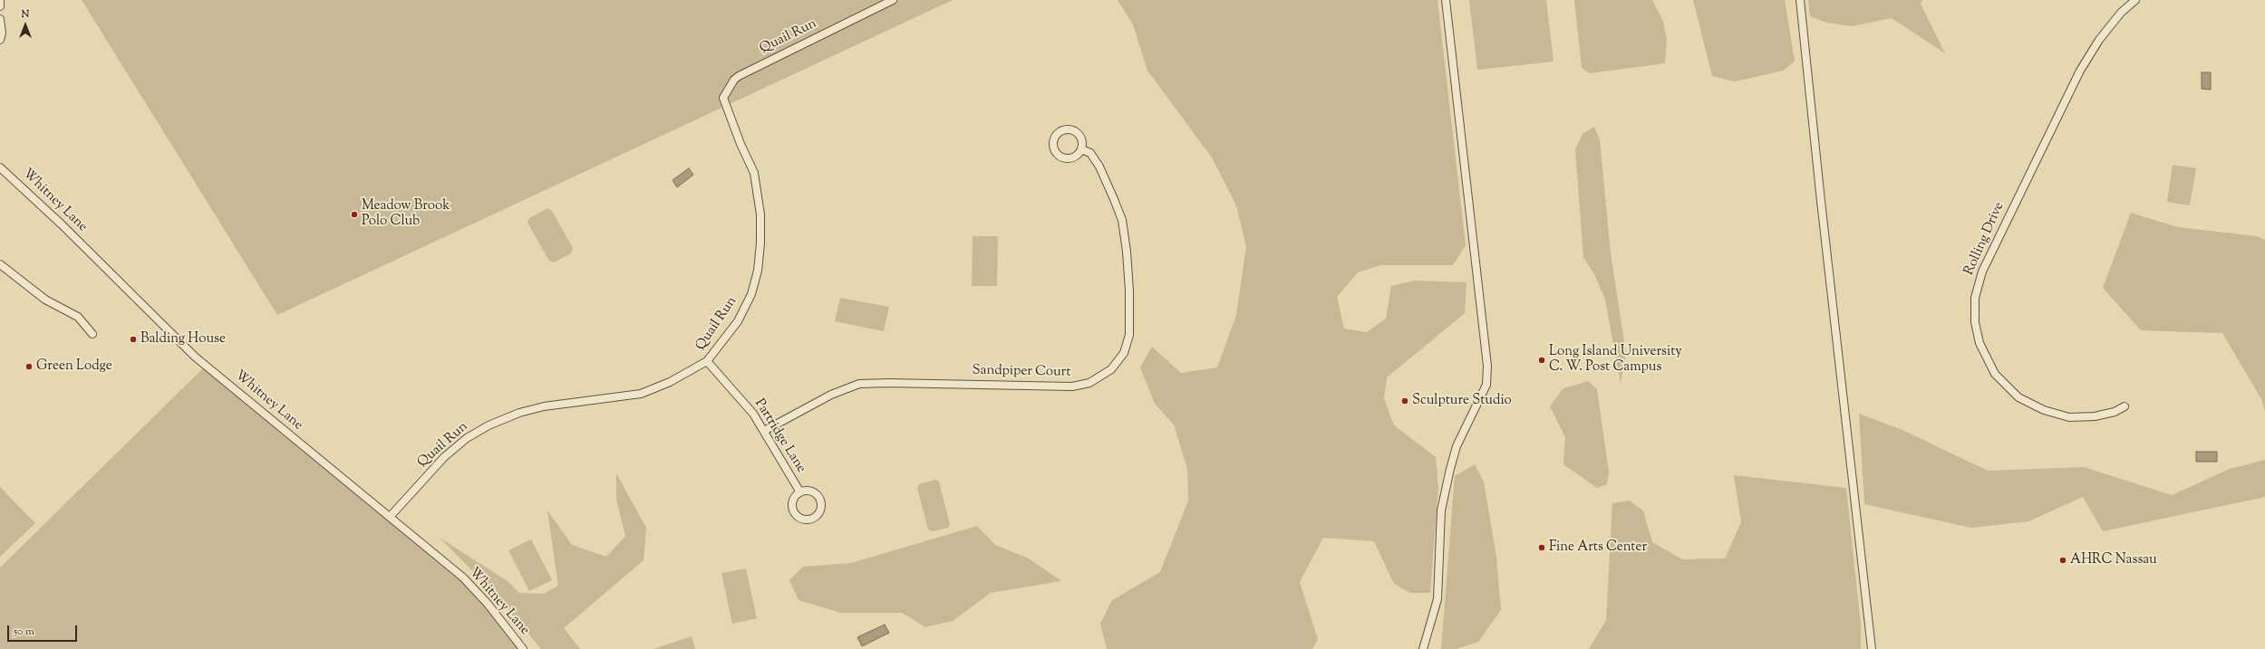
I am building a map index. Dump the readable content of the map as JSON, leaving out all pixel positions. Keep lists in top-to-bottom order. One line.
{"streets":{"street":["Quail Run","Whitney Lane","Rolling Drive","Sandpiper Court","Partridge Lane"]},"crossings":[["Quail Run","Whitney Lane"],["Quail Run","Partridge Lane"],["Sandpiper Court","Partridge Lane"]],"places":["Meadow Brook Polo Club","Balding House","Long Island University C. W. Post Campus","Green Lodge","Sculpture Studio","Fine Arts Center","AHRC Nassau"],"scale_bar":"50 m","north":"top"}
